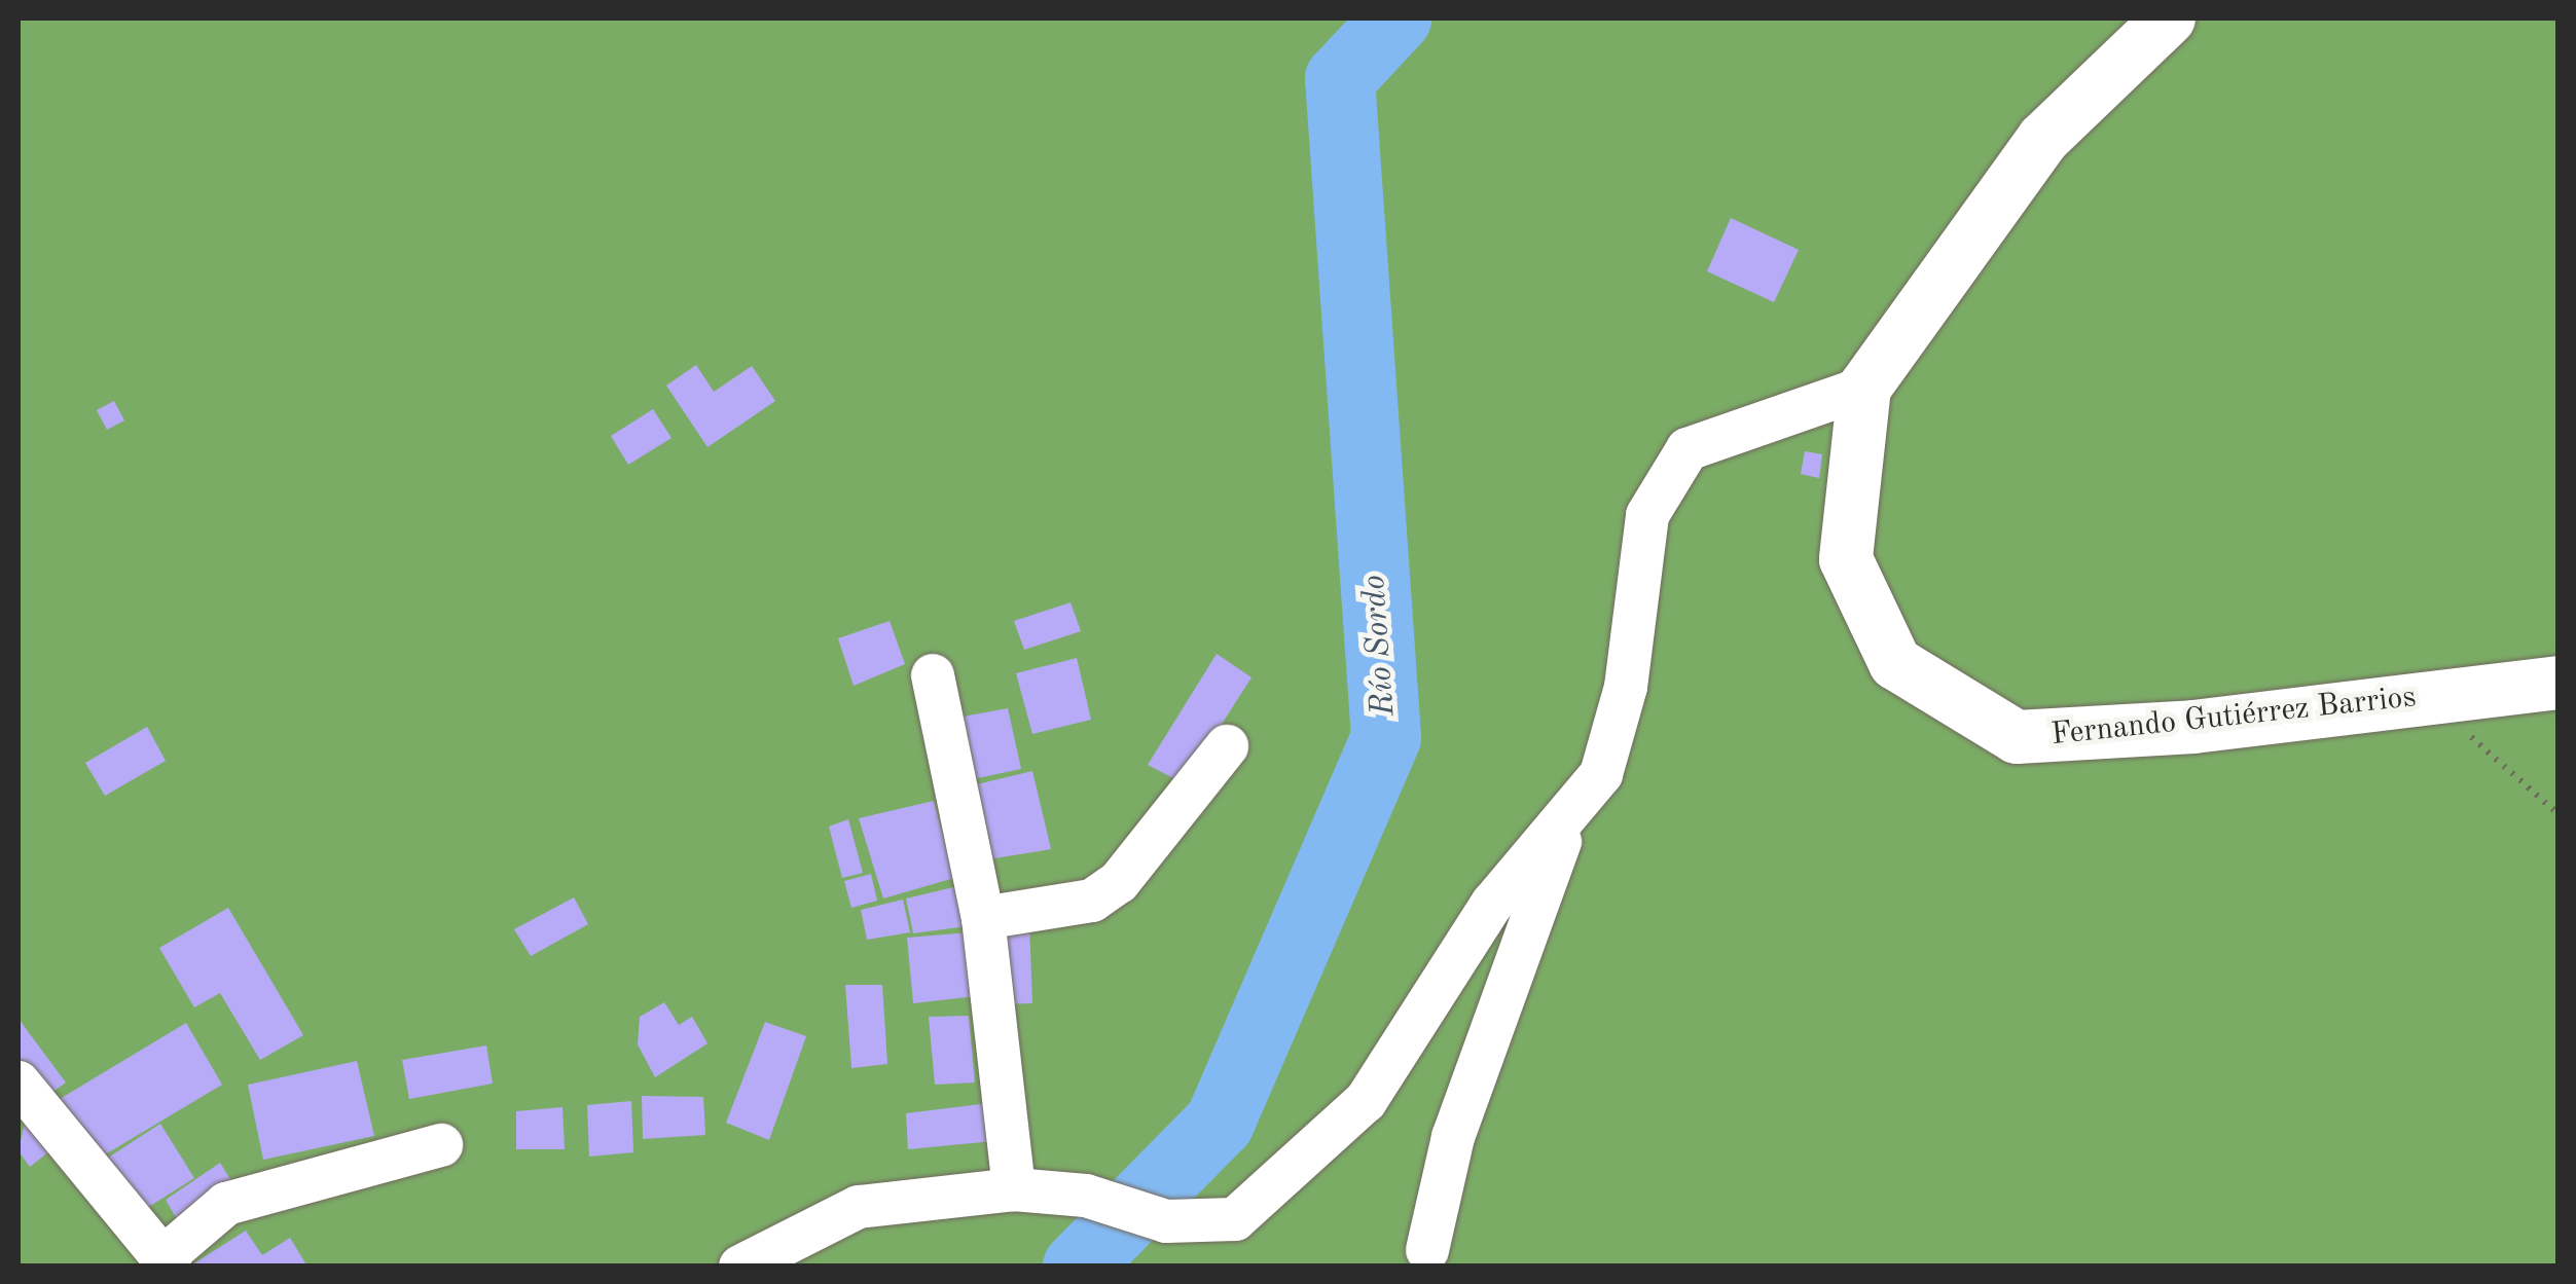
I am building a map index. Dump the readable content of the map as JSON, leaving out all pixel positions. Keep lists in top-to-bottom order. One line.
{"streets":{"main road":["Fernando Gutiérrez Barrios"]},"water":["Río Sordo"]}
